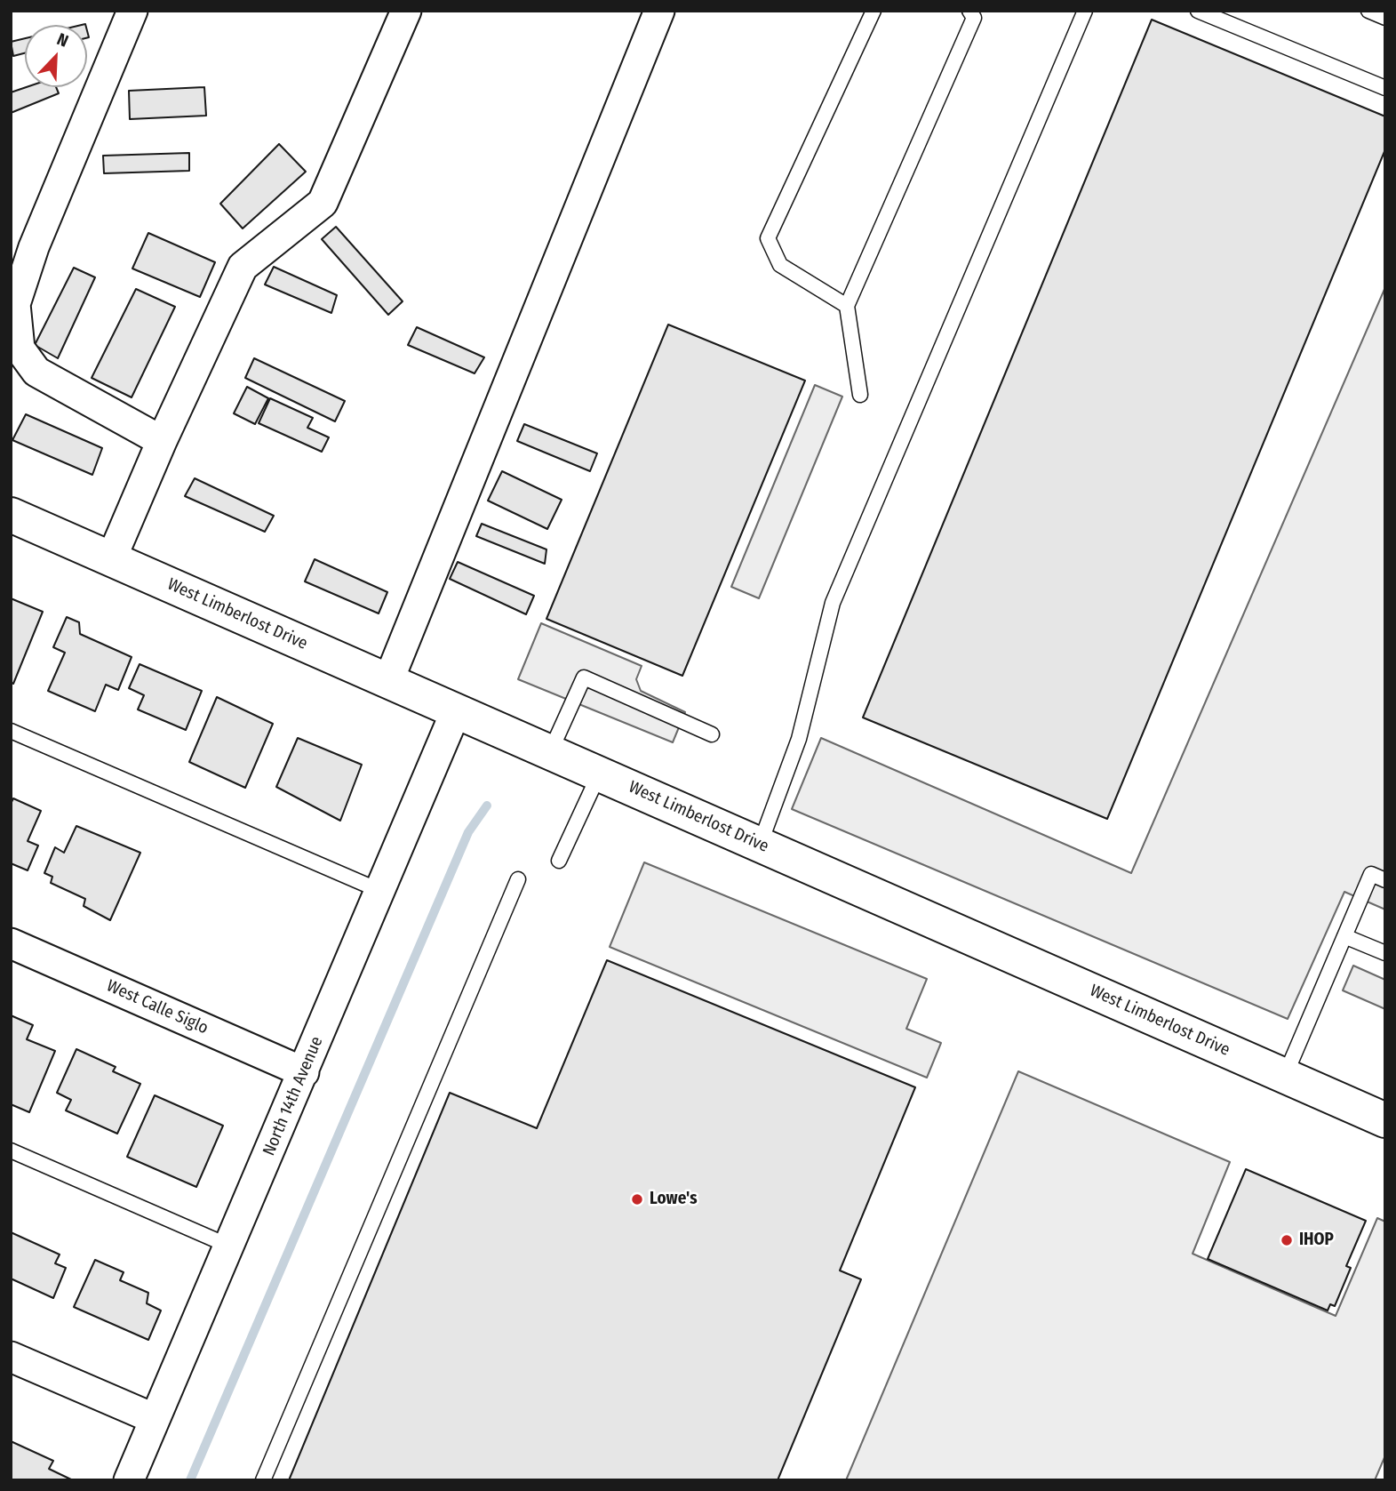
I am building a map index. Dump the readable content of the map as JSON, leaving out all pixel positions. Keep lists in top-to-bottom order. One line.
{"streets":{"street":["West Limberlost Drive","West Calle Siglo","North 14th Avenue"]},"crossings":[["West Limberlost Drive","North 14th Avenue"],["West Calle Siglo","North 14th Avenue"]],"places":["Lowe's","IHOP"],"north":"top right"}
